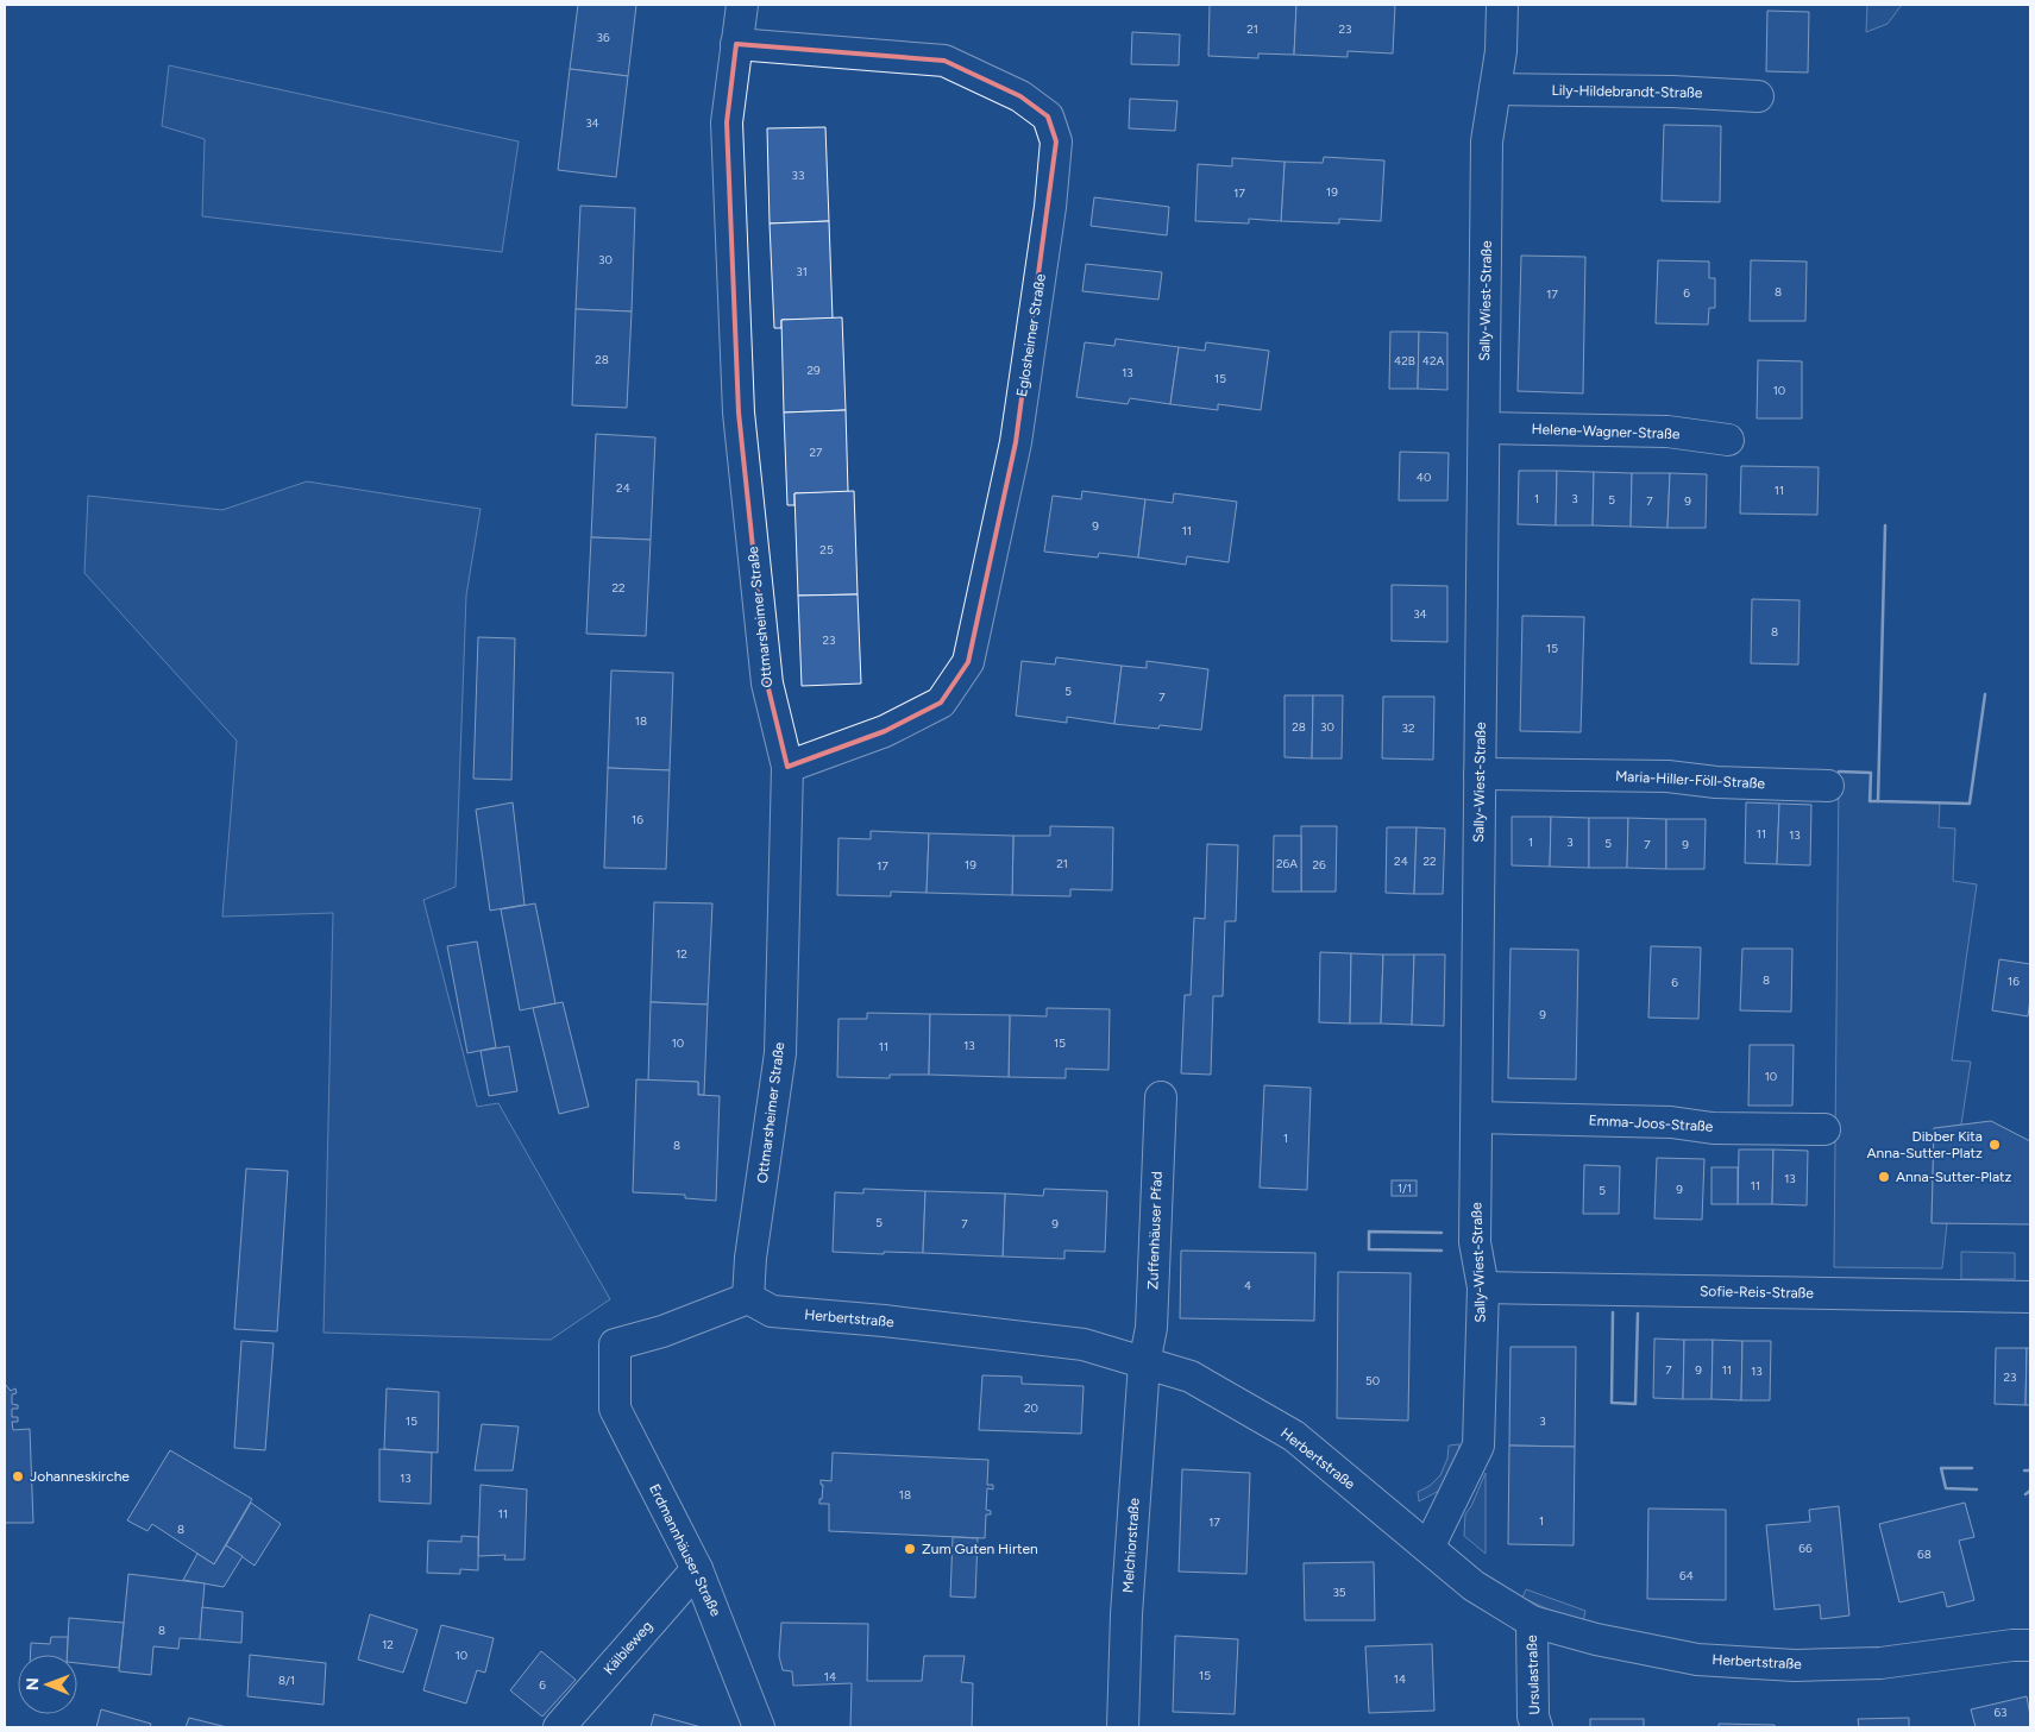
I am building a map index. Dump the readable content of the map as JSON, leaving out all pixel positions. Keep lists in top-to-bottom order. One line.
{"streets":{"street":["Lily-Hildebrandt-Straße","Sally-Wiest-Straße","Eglosheimer Straße","Helene-Wagner-Straße","Ottmarsheimer Straße","Maria-Hiller-Föll-Straße","Emma-Joos-Straße","Zuffenhäuser Pfad","Sofie-Reis-Straße","Herbertstraße","Melchiorstraße","Erdmannhäuser Straße","Kälbleweg","Ursulastraße"]},"crossings":[["Lily-Hildebrandt-Straße","Sally-Wiest-Straße"],["Sally-Wiest-Straße","Helene-Wagner-Straße"],["Sally-Wiest-Straße","Maria-Hiller-Föll-Straße"],["Sally-Wiest-Straße","Emma-Joos-Straße"],["Sally-Wiest-Straße","Sofie-Reis-Straße"],["Sally-Wiest-Straße","Herbertstraße"],["Eglosheimer Straße","Ottmarsheimer Straße"],["Ottmarsheimer Straße","Herbertstraße"],["Ottmarsheimer Straße","Erdmannhäuser Straße"],["Zuffenhäuser Pfad","Herbertstraße"],["Zuffenhäuser Pfad","Melchiorstraße"],["Herbertstraße","Melchiorstraße"],["Herbertstraße","Erdmannhäuser Straße"],["Herbertstraße","Ursulastraße"],["Erdmannhäuser Straße","Kälbleweg"]],"places":["Dibber Kita Anna-Sutter-Platz","Anna-Sutter-Platz","Johanneskirche","Zum Guten Hirten"],"house_numbers":["21","23","36","34","33","19","17","30","31","8","6","17","28","42B","42A","29","13","15","10","27","40","24","11","1","3","5","7","9","9","11","25","22","34","8","23","15","5","7","18","28","30","32","16","11","13","1","3","5","7","9","24","22","21","26A","19","26","17","12","8","16","6","9","10","15","13","11","10","1","8","13","11","1/1","9","5","5","7","9","4","7","9","11","13","23","50","20","15","3","13","18","11","1","17","8","66","68","64","35","8","12","10","15","14","14","8/1","6","63"],"north":"left"}
